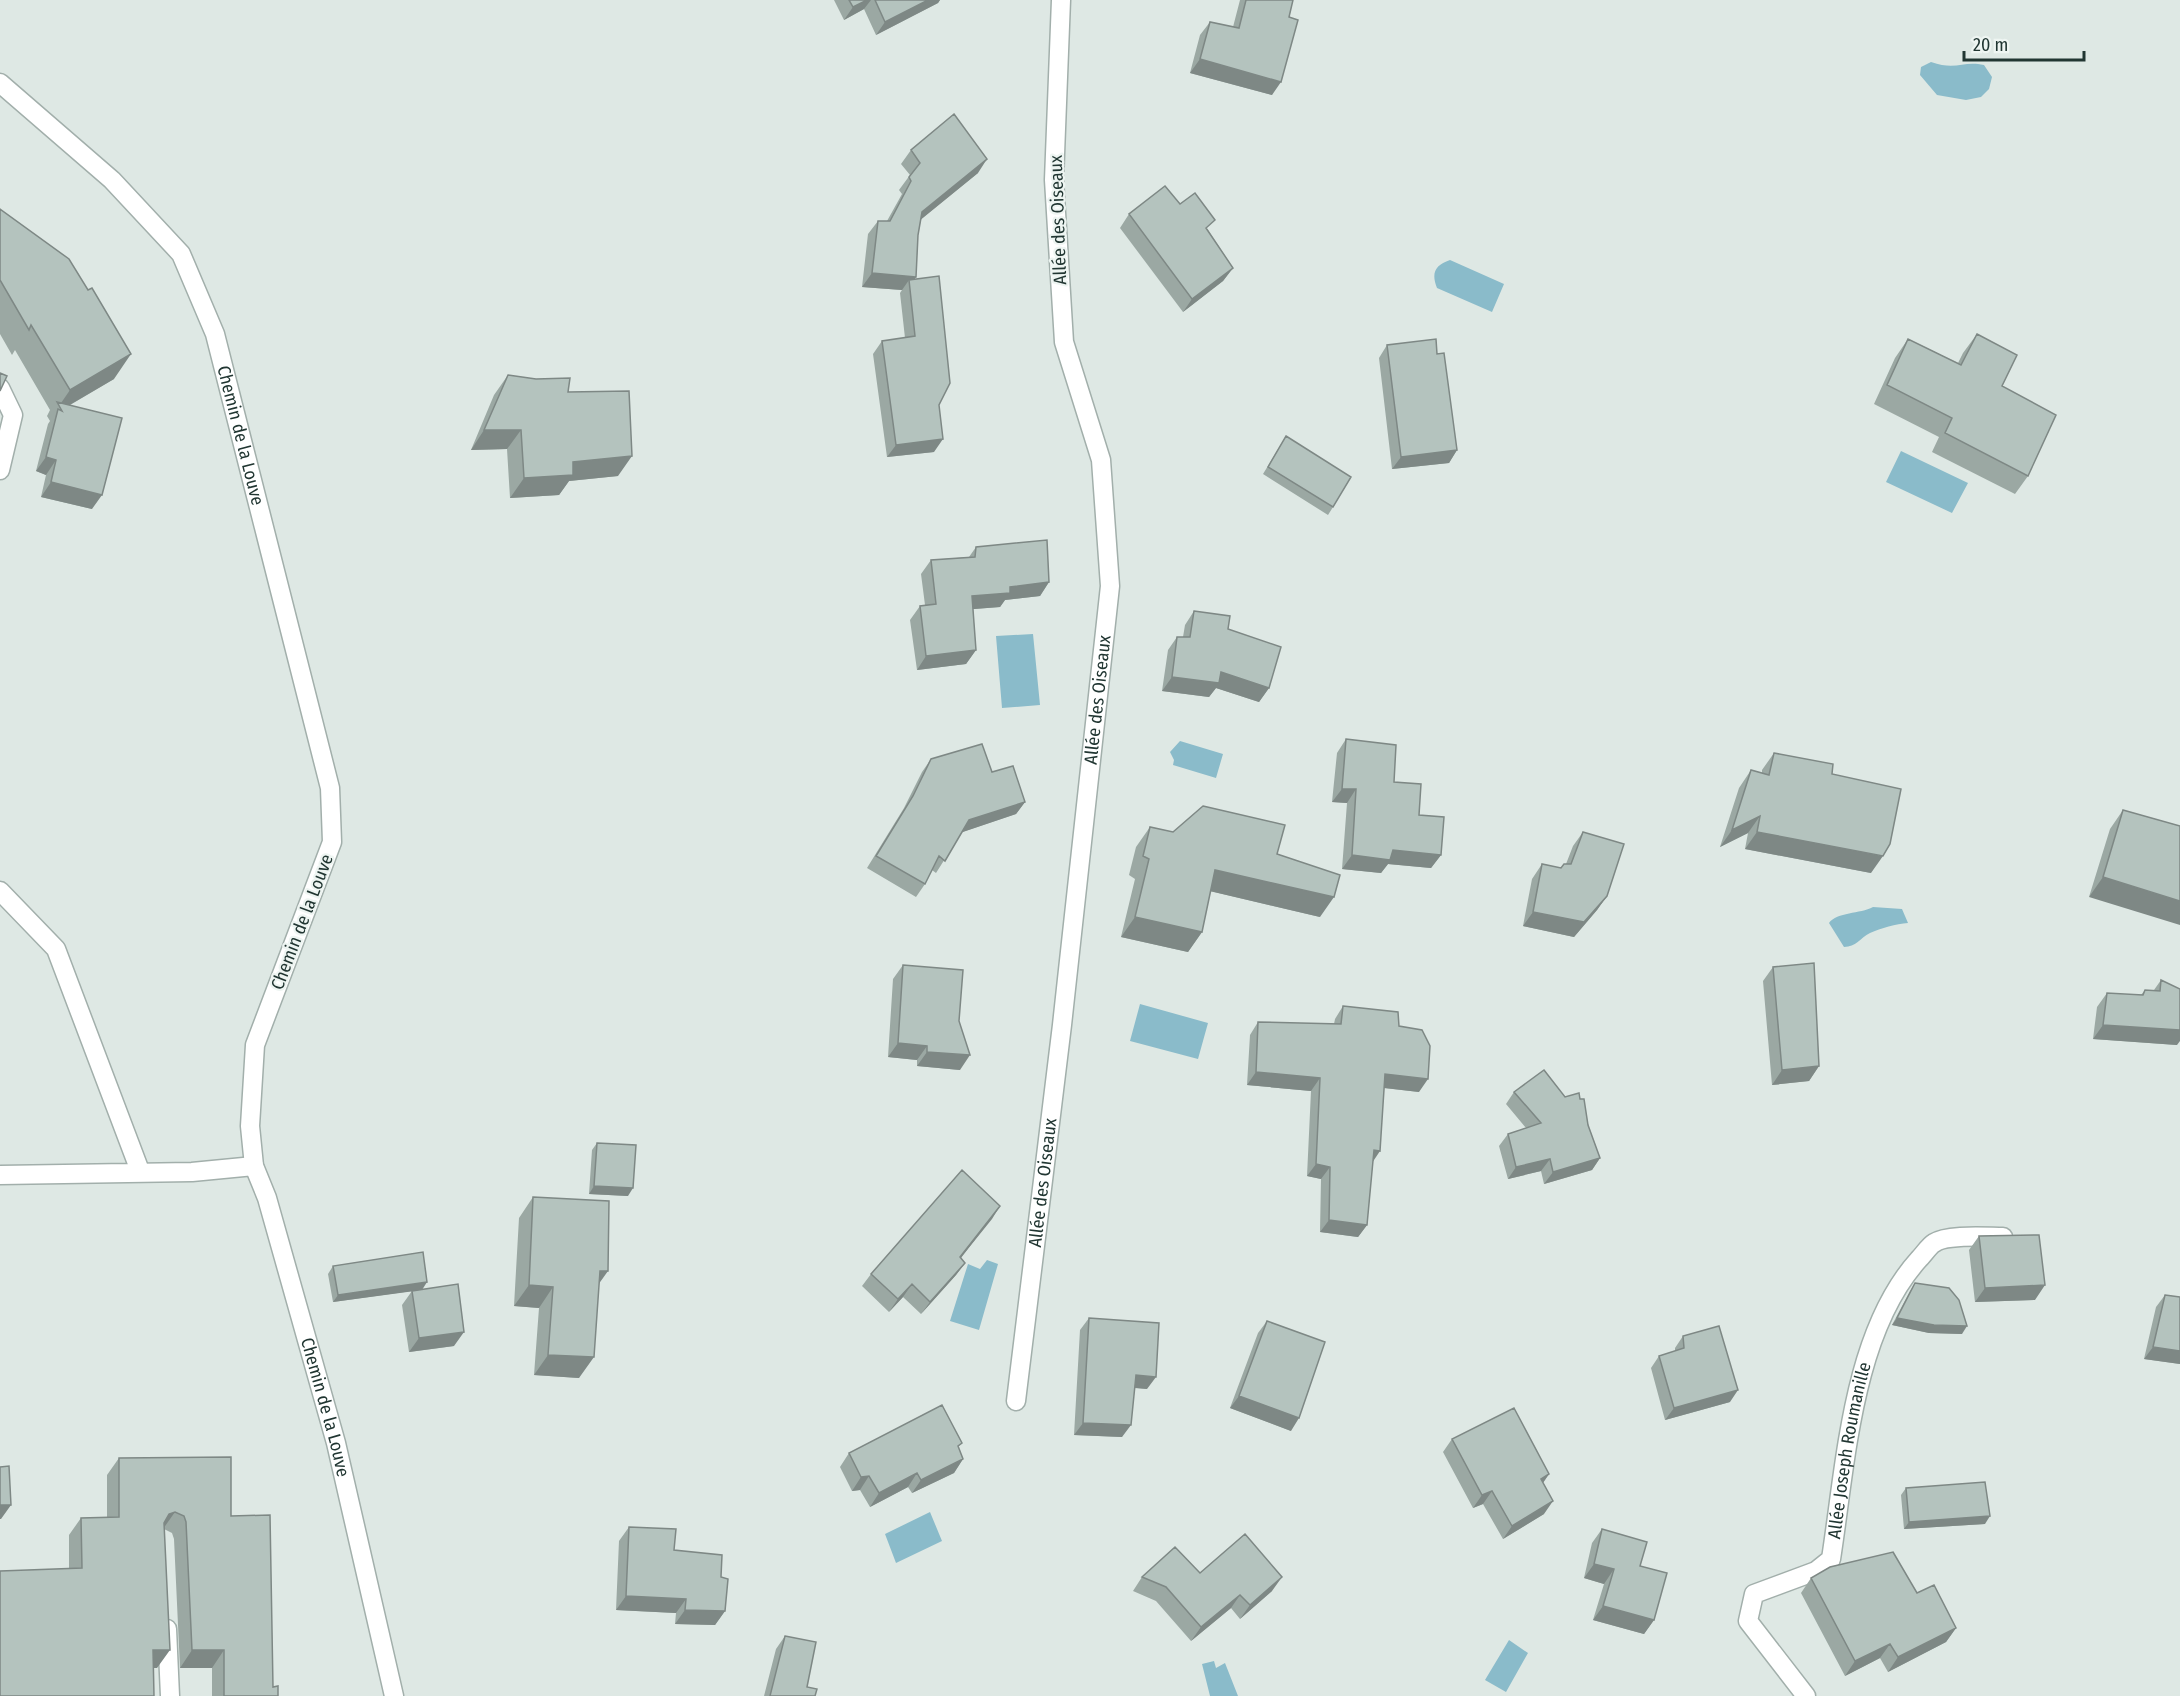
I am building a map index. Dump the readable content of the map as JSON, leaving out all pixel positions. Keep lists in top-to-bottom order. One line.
{"streets":{"street":["Allée des Oiseaux","Chemin de la Louve","Allée Joseph Roumanille"]},"scale_bar":"20 m"}
